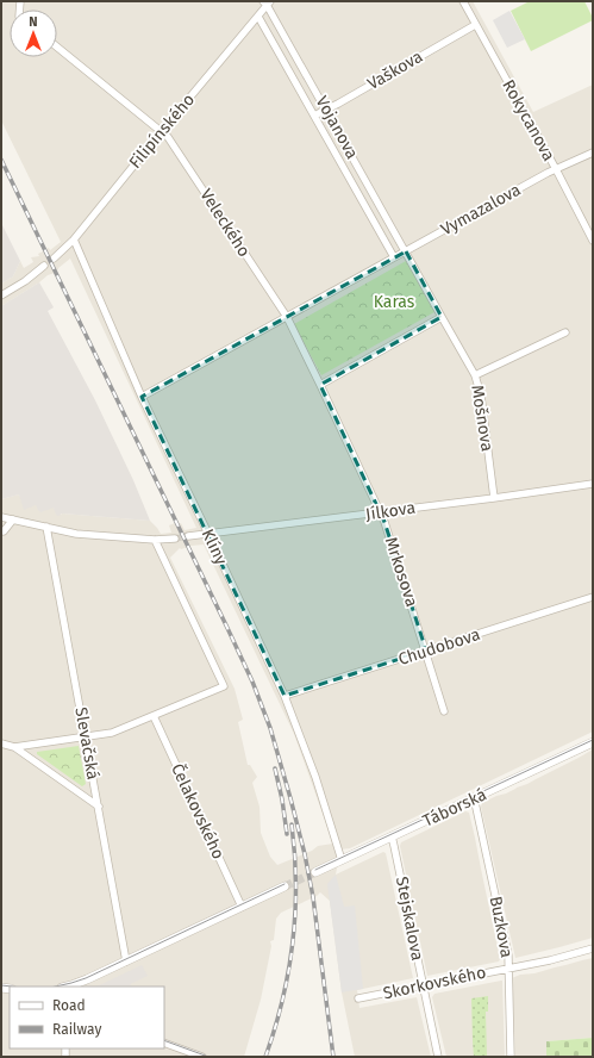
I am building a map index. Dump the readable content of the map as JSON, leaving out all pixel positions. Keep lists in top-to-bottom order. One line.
{"streets":{"street":["Vaškova","Rokycanova","Vojanova","Filipínského","Vymazalova","Veleckého","Mošnova","Jílkova","Klíny","Mrkosova","Chudobova","Slevačská","Táborská","Čelakovského","Stejskalova","Buzkova","Skorkovského"]},"crossings":[["Vaškova","Rokycanova"],["Vaškova","Vojanova"],["Rokycanova","Vymazalova"],["Vojanova","Filipínského"],["Vojanova","Vymazalova"],["Vojanova","Mošnova"],["Filipínského","Veleckého"],["Filipínského","Klíny"],["Vymazalova","Veleckého"],["Vymazalova","Klíny"],["Veleckého","Mrkosova"],["Mošnova","Jílkova"],["Jílkova","Klíny"],["Jílkova","Mrkosova"],["Klíny","Chudobova"],["Klíny","Táborská"],["Mrkosova","Chudobova"],["Táborská","Stejskalova"],["Táborská","Buzkova"],["Stejskalova","Skorkovského"],["Buzkova","Skorkovského"]],"parks":["Karas"],"legend":["Road","Railway"],"north":"top"}
